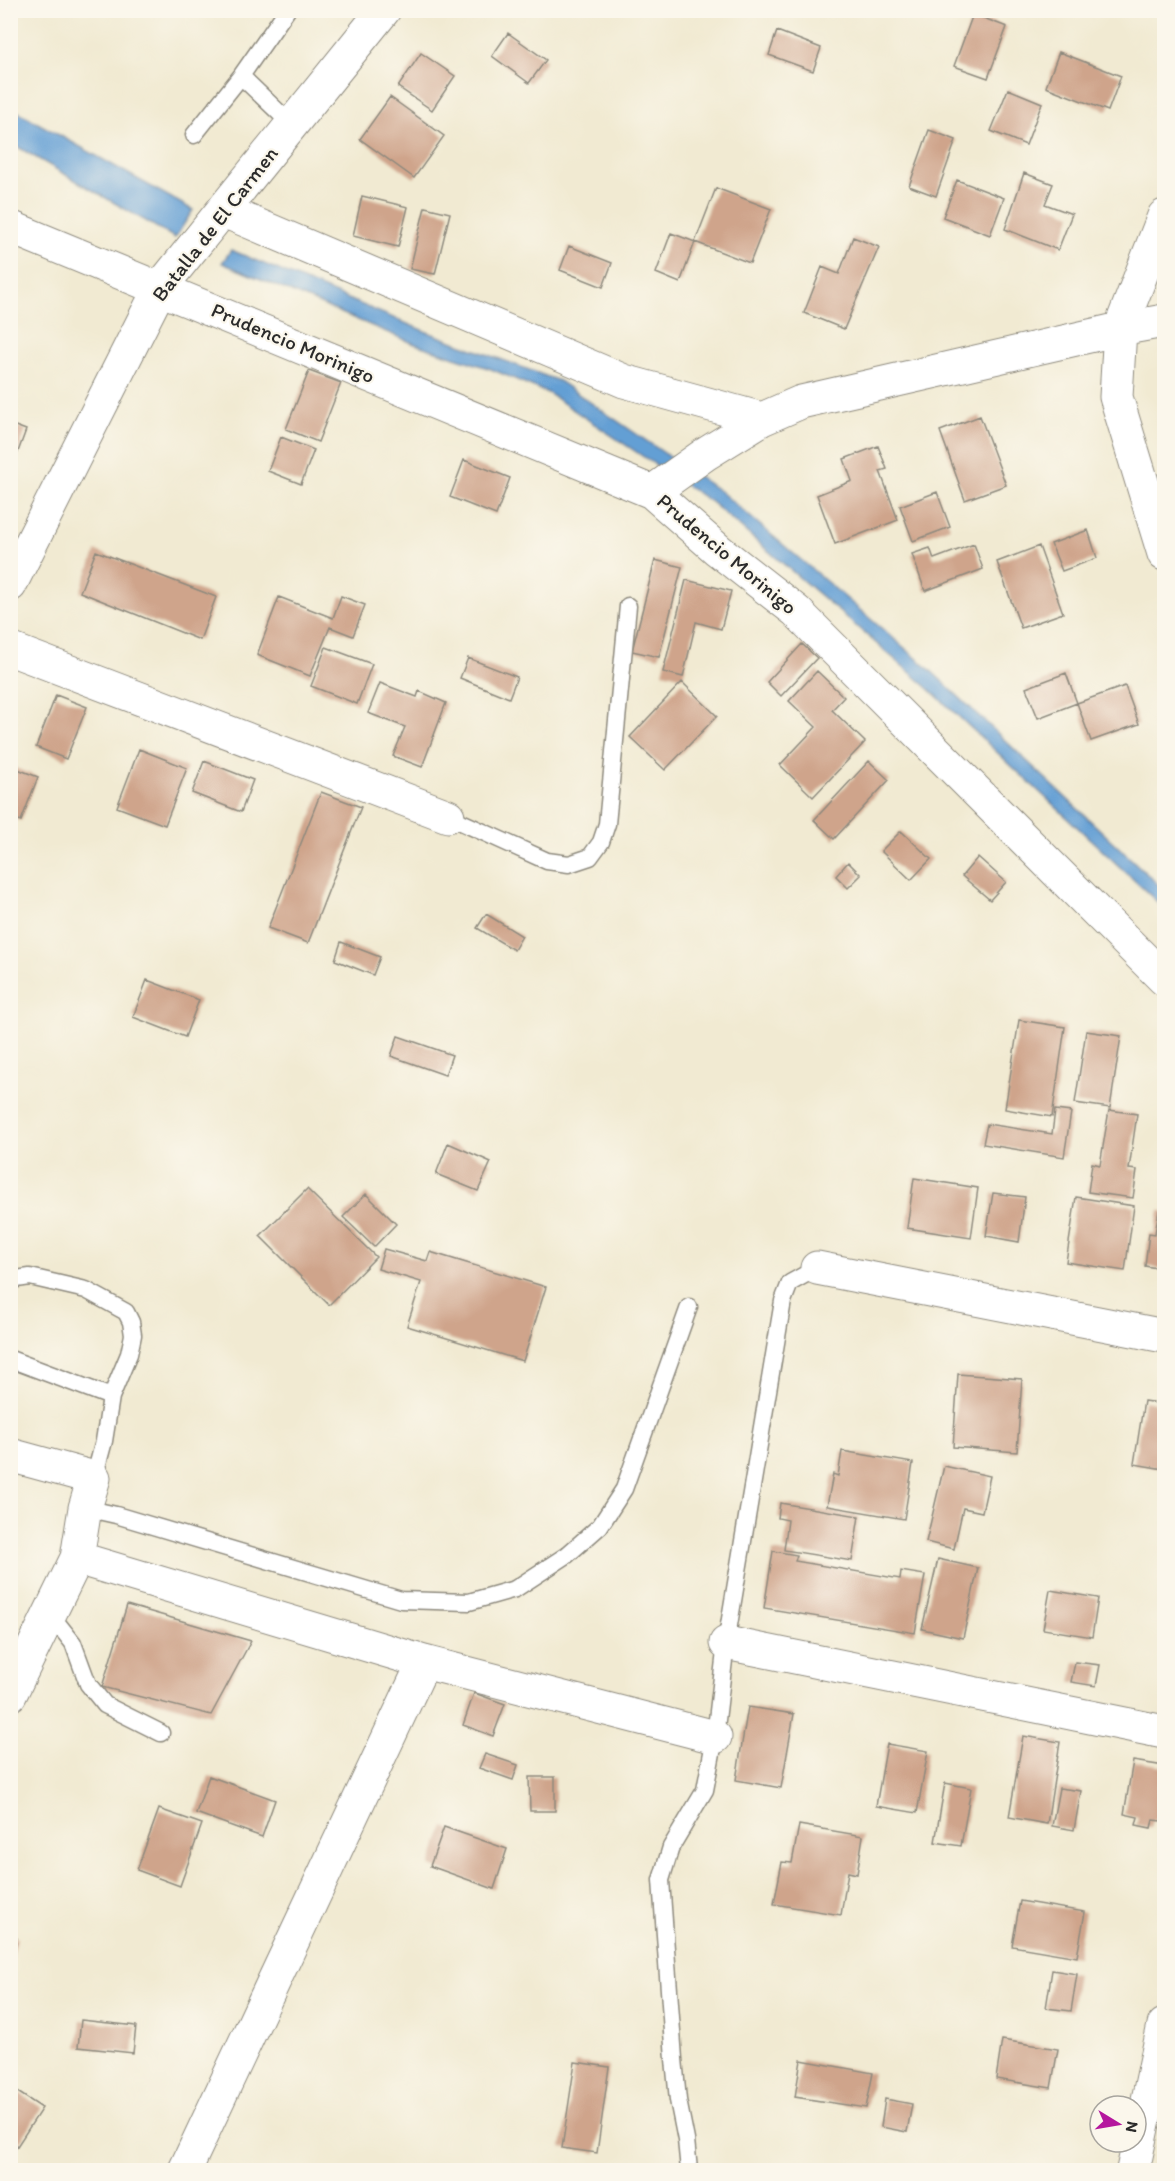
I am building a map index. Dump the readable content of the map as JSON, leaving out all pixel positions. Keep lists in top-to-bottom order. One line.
{"streets":{"street":["Batalla de El Carmen","Prudencio Morinigo"]},"crossings":[["Batalla de El Carmen","Prudencio Morinigo"]],"north":"right"}
